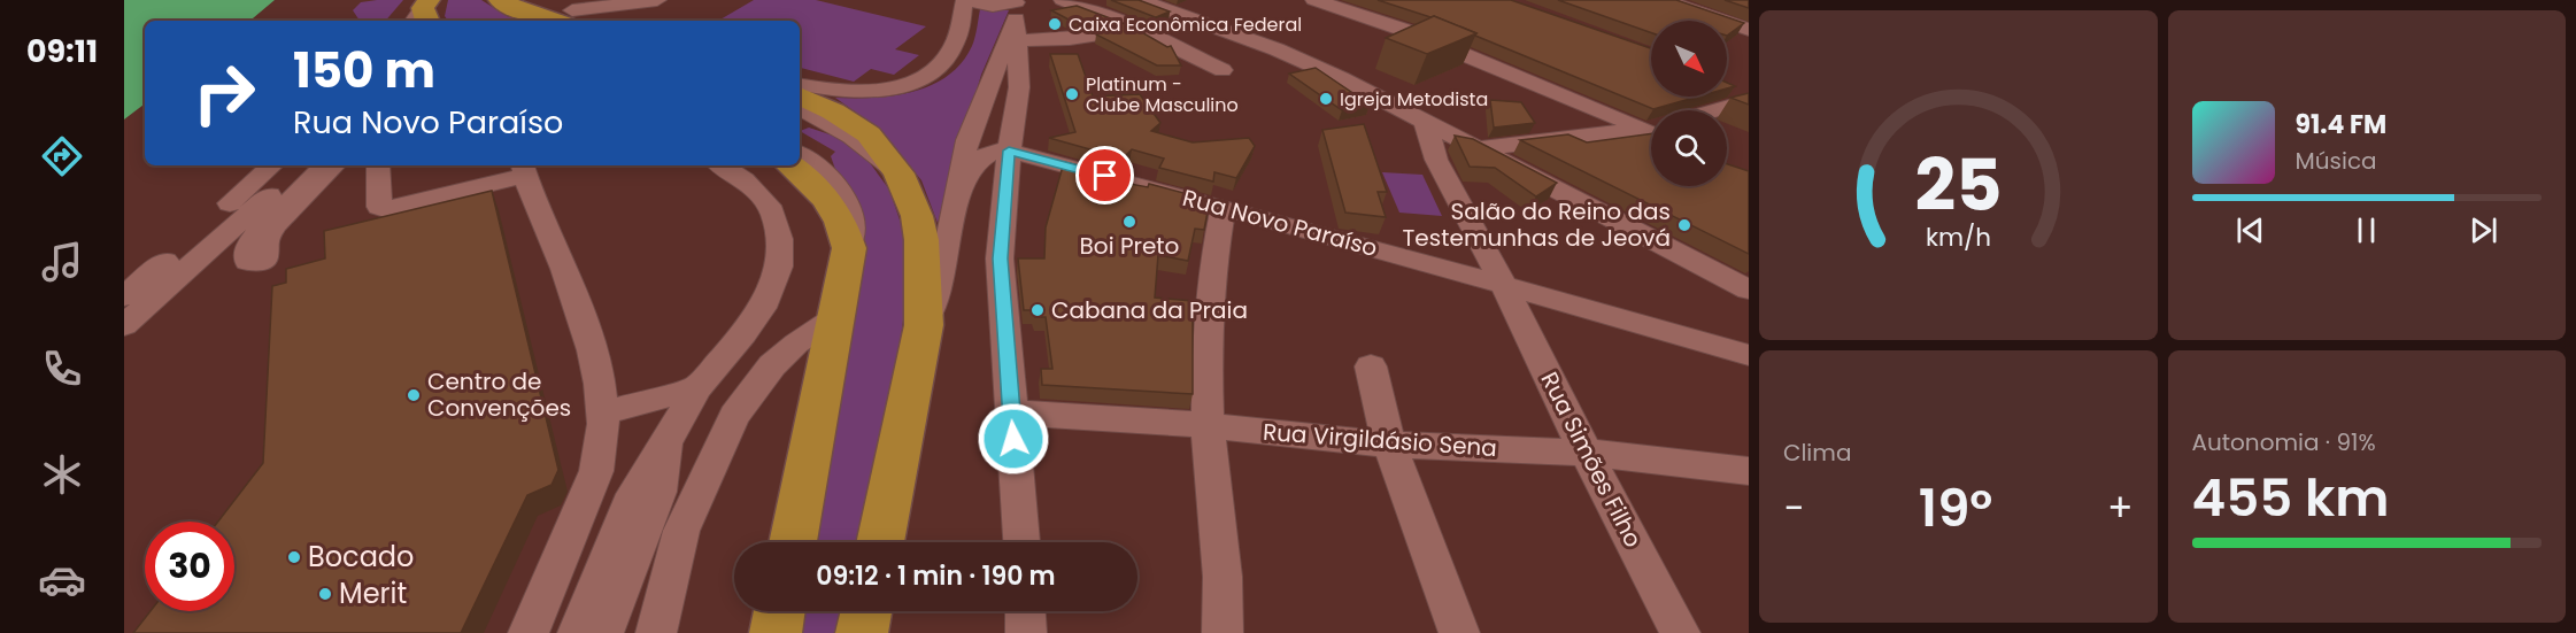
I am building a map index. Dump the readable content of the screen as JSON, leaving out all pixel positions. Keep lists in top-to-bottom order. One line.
{"streets":{"street":["Rua Novo Paraíso","Rua Virgildásio Sena","Rua Simões Filho"]},"crossings":[["Rua Novo Paraíso","Rua Simões Filho"],["Rua Virgildásio Sena","Rua Simões Filho"]],"places":["Caixa Econômica Federal","Platinum - Clube Masculino","Igreja Metodista","Boi Preto","Salão do Reino das Testemunhas de Jeová","Cabana da Praia","Centro de Convenções","Bocado","Merit"],"north":"bottom right","page":{"tabs":"09:11","turn":["150 m","Rua Novo Paraíso"],"song":["91.4 FM","Música"],"tile":["Clima",["Autonomia · 91%","455 km"]],"heat":["−","19°","+"],"limit":"30","trip":"09:12 · 1 min · 190 m","gauge":["25","km/h"]}}
